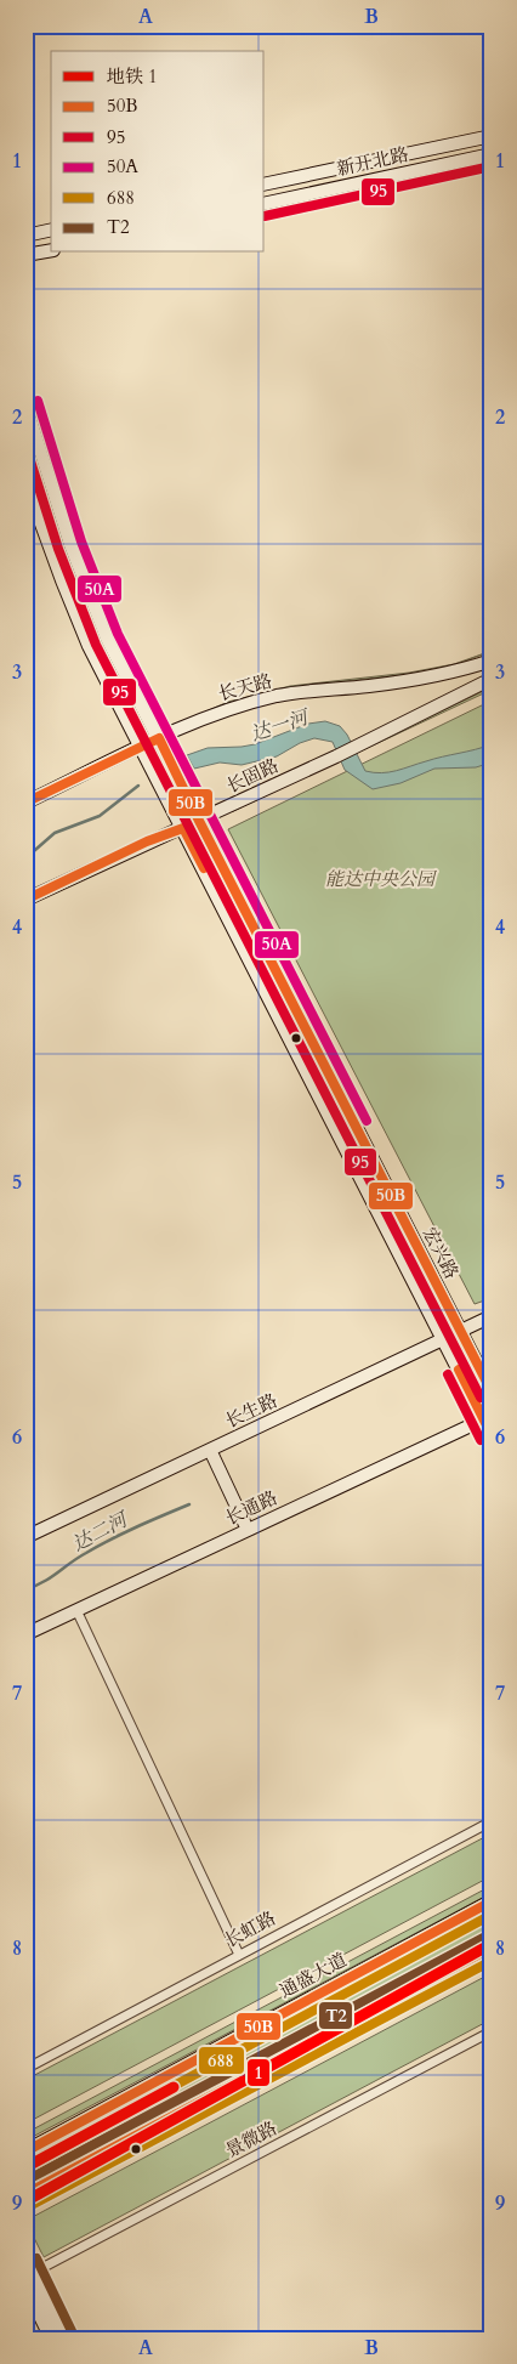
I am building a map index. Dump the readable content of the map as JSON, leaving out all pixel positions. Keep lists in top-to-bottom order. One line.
{"streets":{"main road":["新开北路","长天路","长固路","宏兴路","长生路","长通路","通盛大道"],"street":["长虹路","景微路"]},"crossings":[["长天路","宏兴路"],["长固路","宏兴路"],["宏兴路","长生路"],["宏兴路","长通路"]],"water":["达一河","达二河"],"parks":["能达中央公园"],"lines":["transit line 95","transit line 50A","transit line 50B","transit line 688","transit line T2","metro line 1"],"legend":["地铁 1","50B","95","50A","688","T2"],"grid":{"columns":["A","B"],"rows":["1","2","3","4","5","6","7","8","9"]}}
